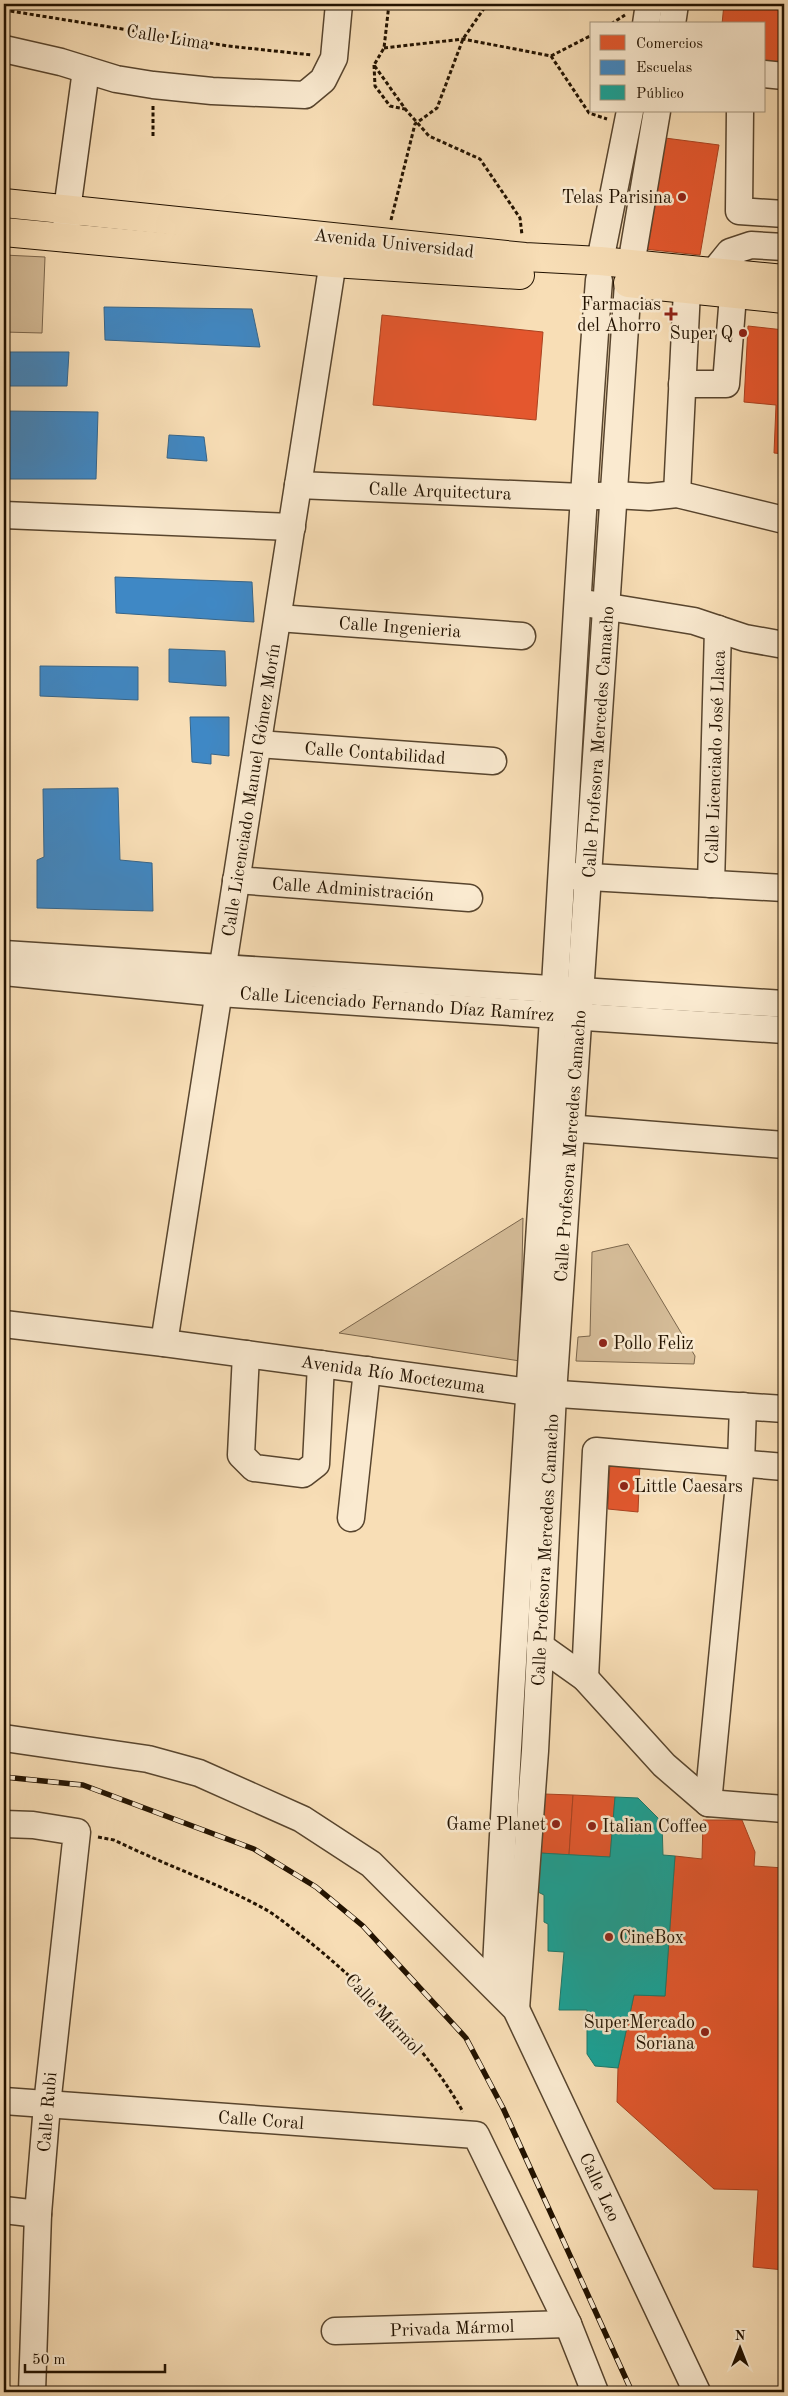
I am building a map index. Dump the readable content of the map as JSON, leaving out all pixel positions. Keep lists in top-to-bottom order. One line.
{"streets":{"main road":["Avenida Universidad"],"street":["Calle Arquitectura","Calle Ingenieria","Calle Profesora Mercedes Camacho","Calle Contabilidad","Calle Licenciado José Llaca","Calle Licenciado Manuel Gómez Morín","Calle Administración","Calle Licenciado Fernando Díaz Ramírez","Avenida Río Moctezuma","Calle Rubi","Calle Coral","Calle Leo","Privada Mármol"],"path":["Calle Lima","Calle Mármol"]},"crossings":[["Avenida Universidad","Calle Profesora Mercedes Camacho"],["Avenida Universidad","Calle Licenciado Manuel Gómez Morín"],["Calle Arquitectura","Calle Profesora Mercedes Camacho"],["Calle Arquitectura","Calle Licenciado Manuel Gómez Morín"],["Calle Ingenieria","Calle Licenciado Manuel Gómez Morín"],["Calle Profesora Mercedes Camacho","Calle Licenciado Fernando Díaz Ramírez"],["Calle Profesora Mercedes Camacho","Avenida Río Moctezuma"],["Calle Profesora Mercedes Camacho","Calle Leo"],["Calle Contabilidad","Calle Licenciado Manuel Gómez Morín"],["Calle Licenciado Manuel Gómez Morín","Calle Administración"],["Calle Licenciado Manuel Gómez Morín","Calle Licenciado Fernando Díaz Ramírez"],["Calle Licenciado Manuel Gómez Morín","Avenida Río Moctezuma"],["Calle Mármol","Calle Rubi"],["Calle Mármol","Calle Coral"],["Calle Rubi","Calle Coral"]],"places":{"other":["Telas Parisina","Super Q","Pollo Feliz","Little Caesars","Game Planet","Italian Coffee","CineBox","SuperMercado Soriana"],"health":["Farmacias del Ahorro"]},"legend":["Comercios","Escuelas","Público"],"scale_bar":"50 m","north":"top"}
